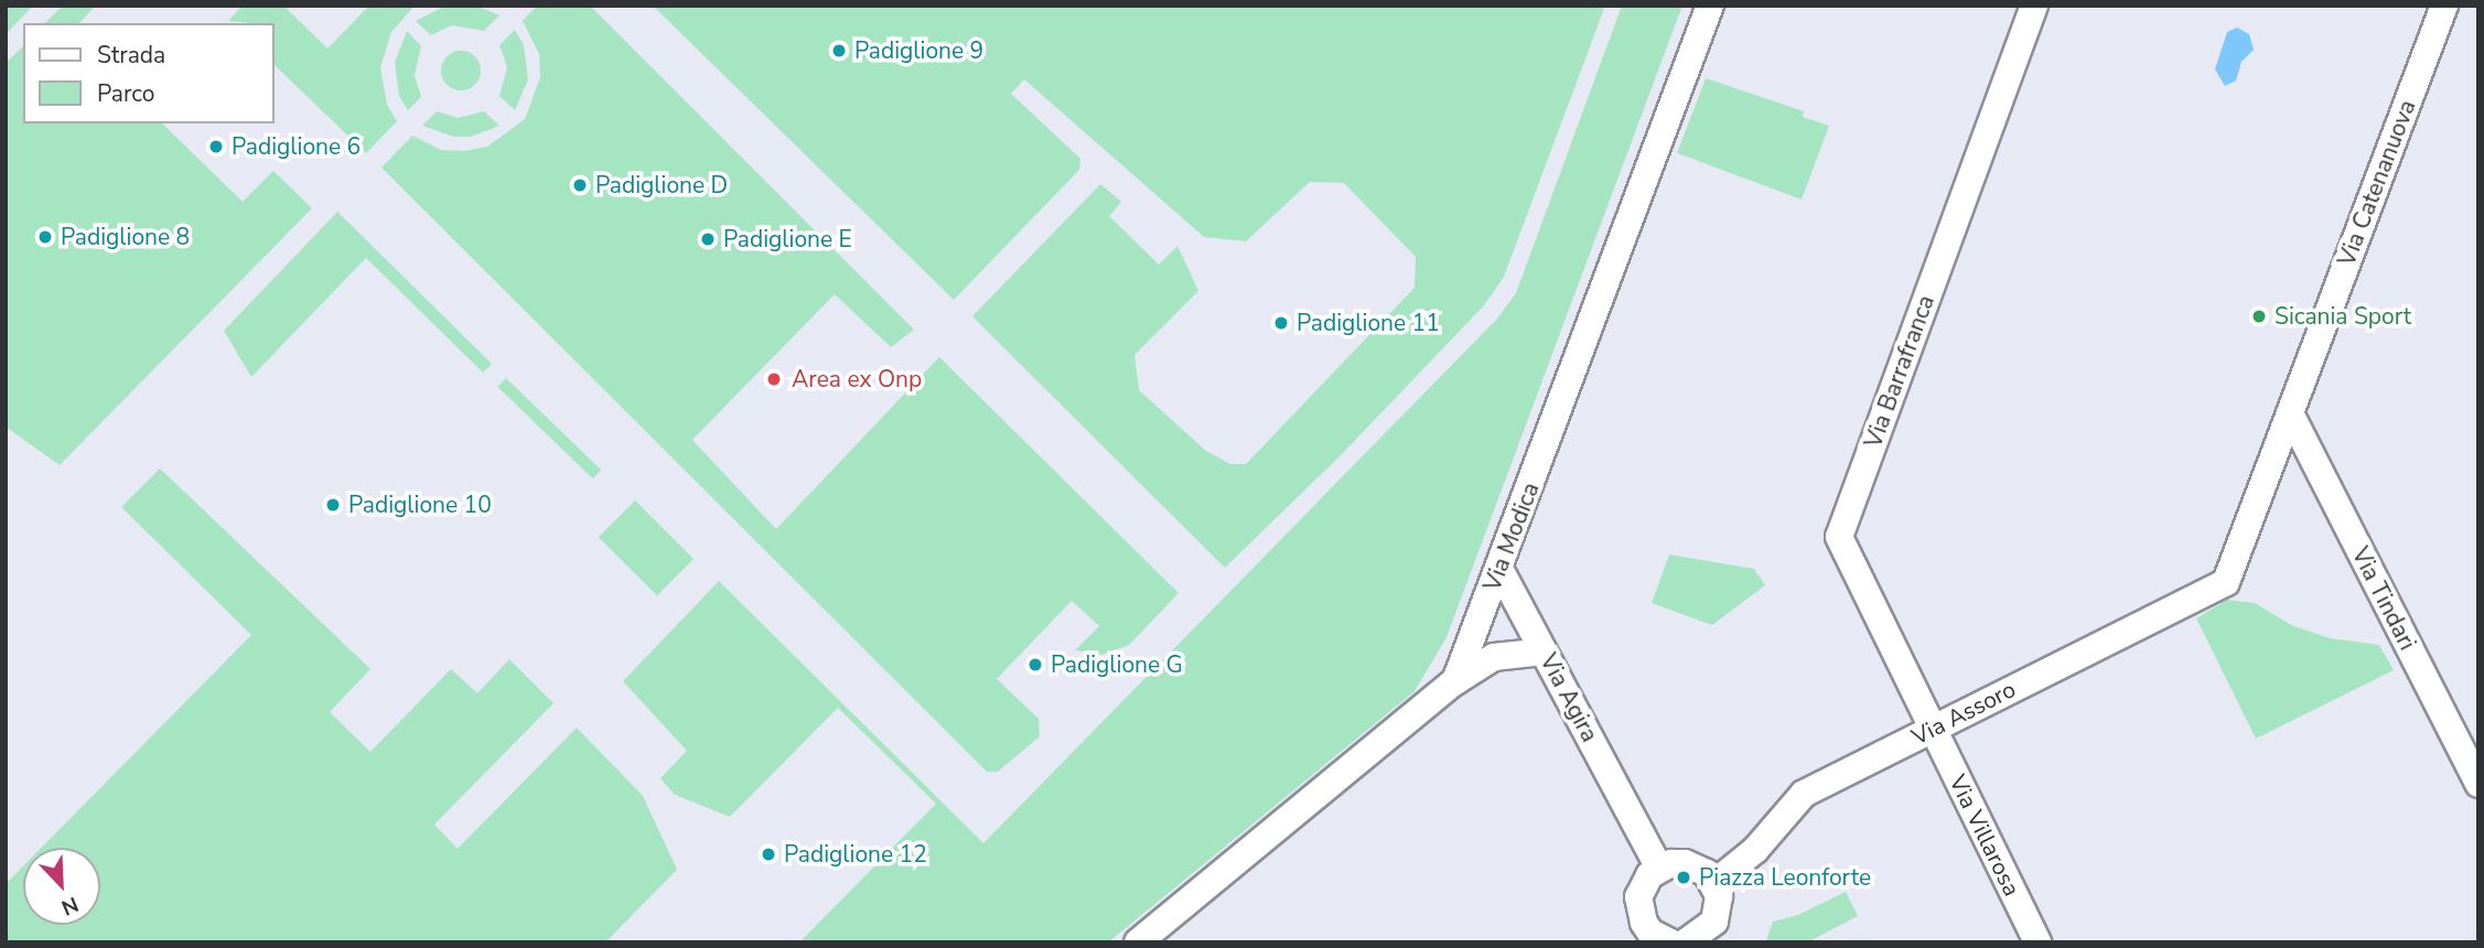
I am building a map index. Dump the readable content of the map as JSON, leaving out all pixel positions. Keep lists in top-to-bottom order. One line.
{"streets":{"street":["Via Catenanuova","Via Barrafranca","Via Modica","Via Tindari","Via Agira","Via Assoro","Via Villarosa"]},"crossings":[["Via Catenanuova","Via Tindari"],["Via Catenanuova","Via Assoro"],["Via Barrafranca","Via Assoro"],["Via Barrafranca","Via Villarosa"],["Via Modica","Via Agira"],["Via Agira","Via Assoro"],["Via Assoro","Via Villarosa"]],"places":["Padiglione 9","Padiglione 6","Padiglione D","Padiglione 8","Padiglione E","Sicania Sport","Padiglione 11","Area ex Onp","Padiglione 10","Padiglione G","Padiglione 12","Piazza Leonforte"],"legend":["Strada","Parco"],"north":"bottom right"}
